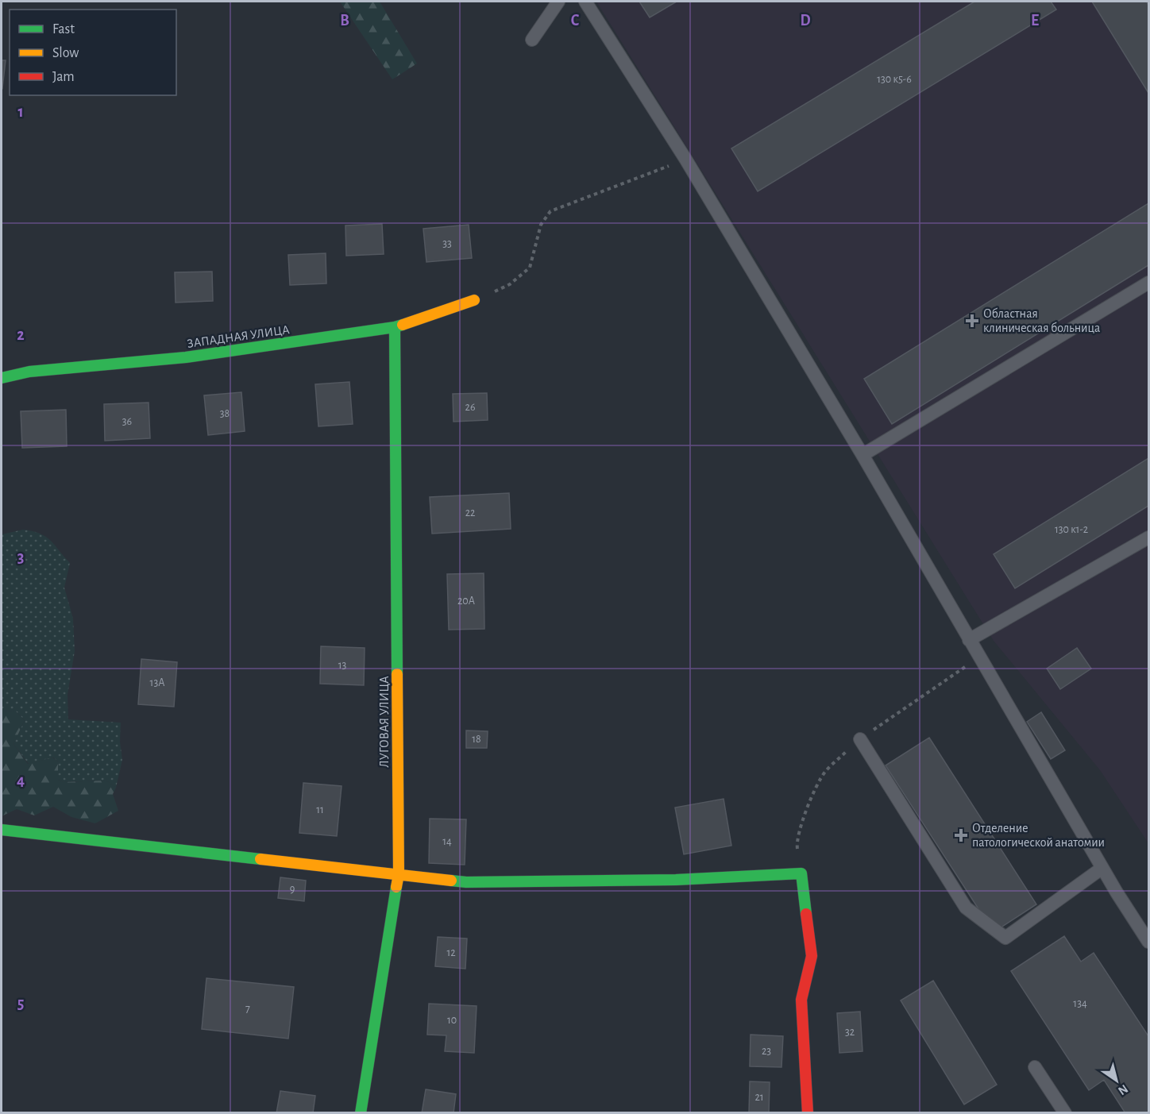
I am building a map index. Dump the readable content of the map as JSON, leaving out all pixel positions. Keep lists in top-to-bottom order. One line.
{"streets":{"street":["ЗАПАДНАЯ УЛИЦА","ЛУГОВАЯ УЛИЦА"]},"crossings":[["ЗАПАДНАЯ УЛИЦА","ЛУГОВАЯ УЛИЦА"]],"places":{"health":["Областная клиническая больница","Отделение патологической анатомии"]},"house_numbers":["130 к5-6","33","26","38","36","22","130 к1-2","20А","13","13А","18","11","14","9","12","134","7","10","32","23","21"],"legend":["Fast","Slow","Jam"],"north":"bottom right","grid":{"columns":["B","C","D","E"],"rows":["1","2","3","4","5"]}}
